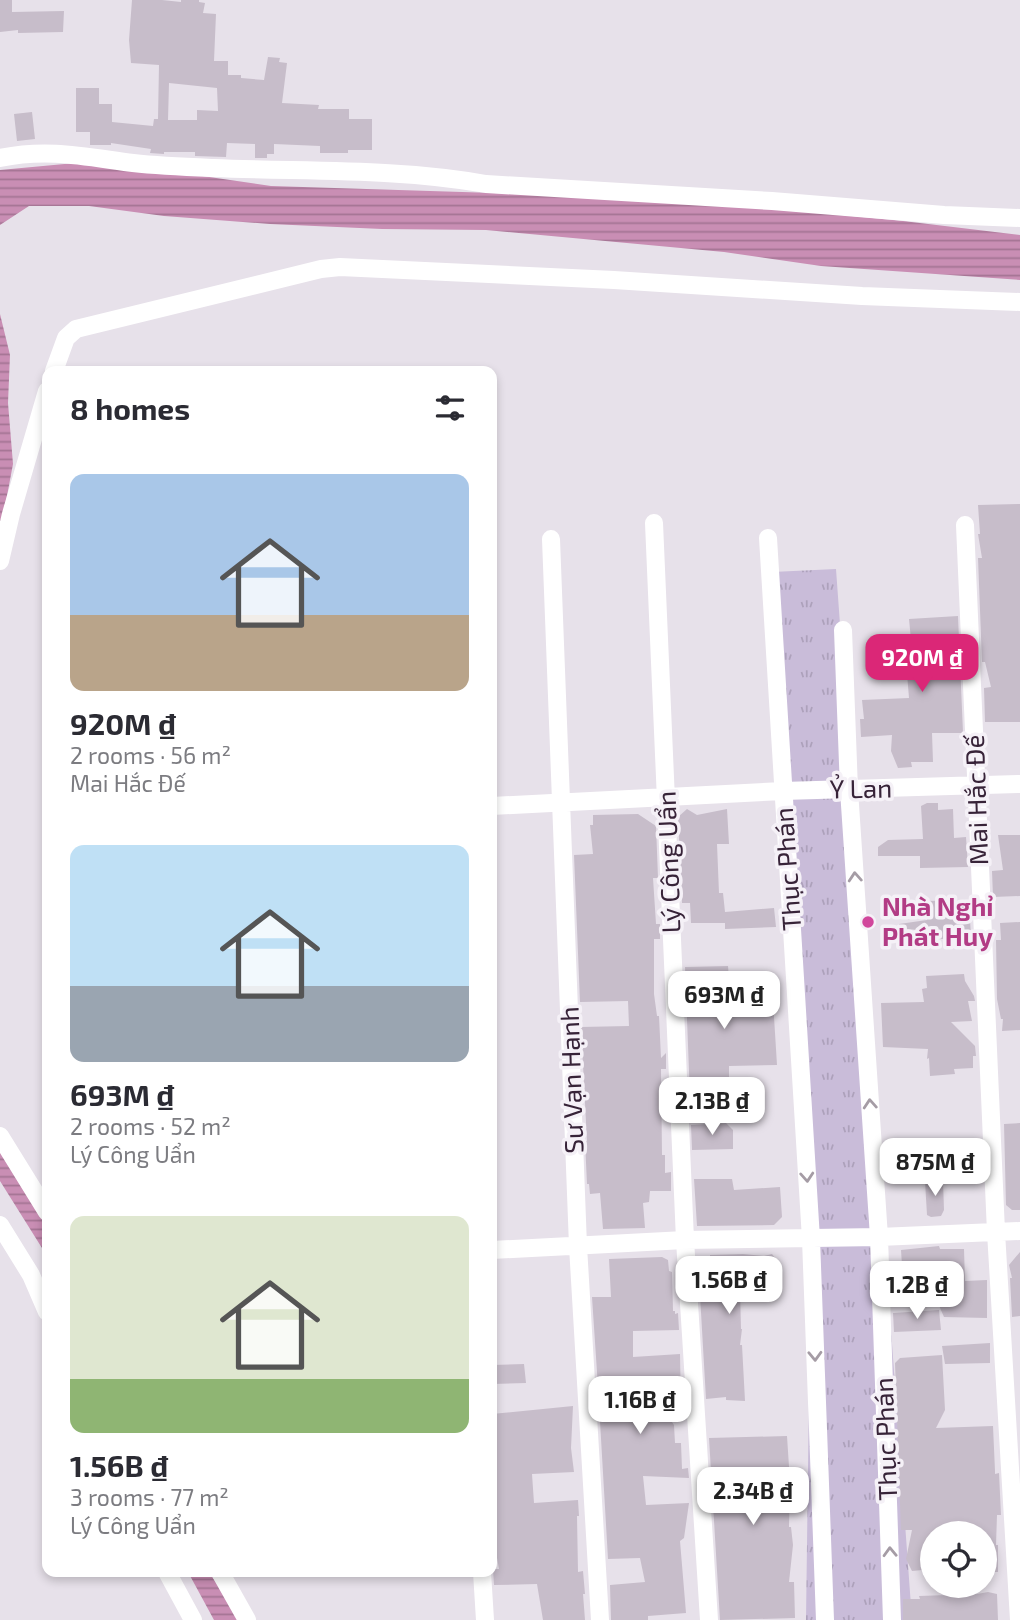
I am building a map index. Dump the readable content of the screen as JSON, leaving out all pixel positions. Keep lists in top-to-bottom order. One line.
{"streets":{"street":["Ỷ Lan","Mai Hắc Đế","Lý Công Uẩn","Thục Phán","Sư Vạn Hạnh"]},"crossings":[["Ỷ Lan","Mai Hắc Đế"],["Ỷ Lan","Lý Công Uẩn"],["Ỷ Lan","Thục Phán"],["Ỷ Lan","Sư Vạn Hạnh"]],"places":["Nhà Nghỉ Phát Huy"],"page":{"heading":"8 homes","list":[{"name":"920M ₫","note":"2 rooms · 56 m² · Mai Hắc Đế"},{"name":"693M ₫","note":"2 rooms · 52 m² · Lý Công Uẩn"},{"name":"1.56B ₫","note":"3 rooms · 77 m² · Lý Công Uẩn"}],"price":["920M ₫","693M ₫","2.13B ₫","875M ₫","1.56B ₫","1.2B ₫","1.16B ₫","2.34B ₫"]}}
